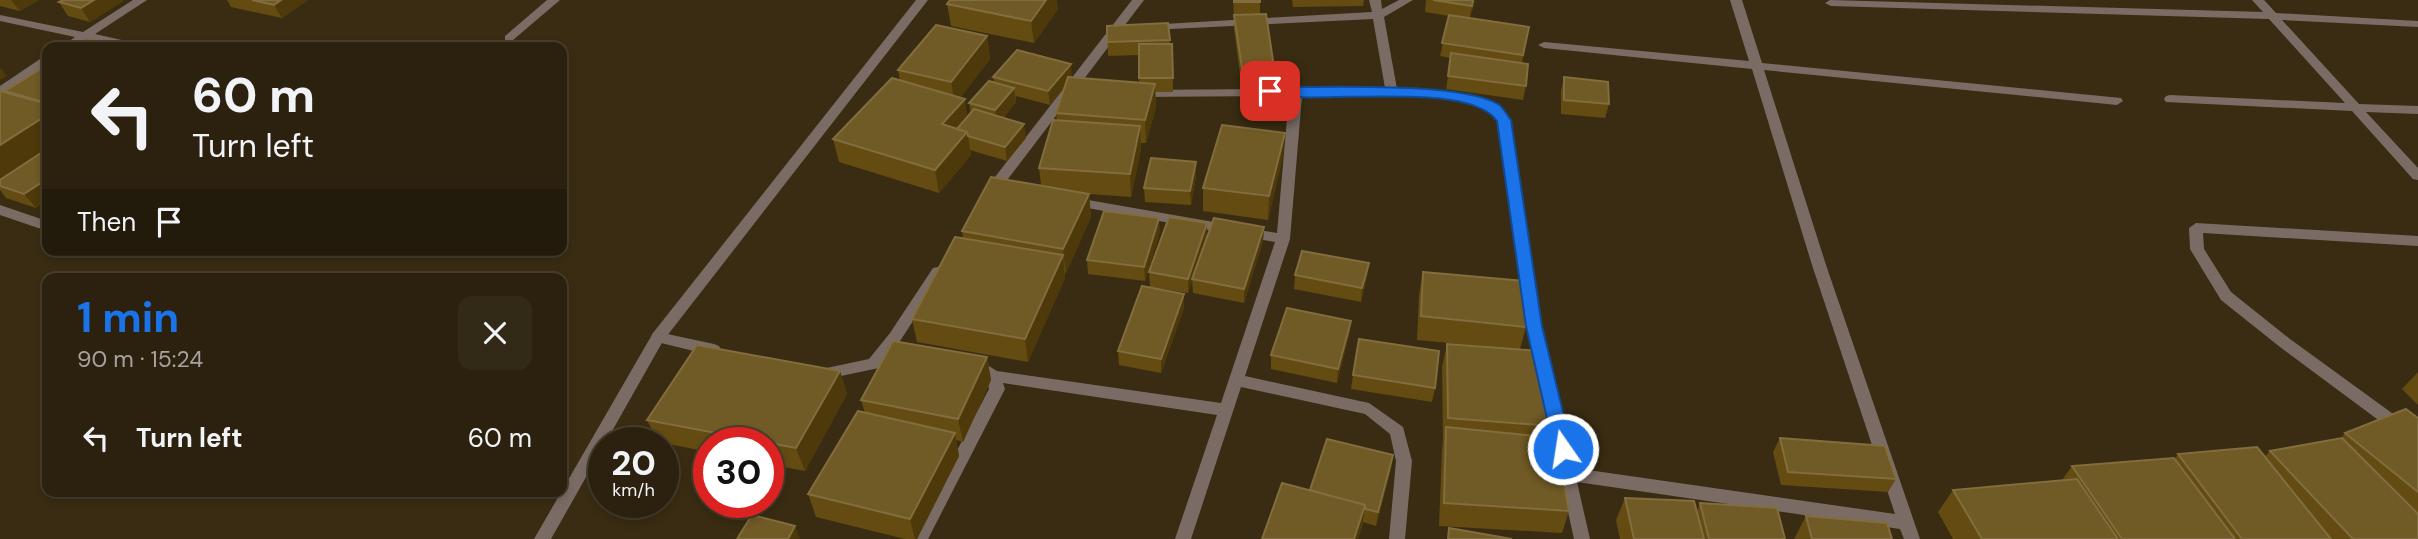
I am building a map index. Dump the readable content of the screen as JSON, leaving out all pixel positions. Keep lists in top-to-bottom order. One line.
{"page":{"turn":["60 m","Turn left"],"then":"Then","heading":["1 min","90 m · 15:24"],"list":[{"name":"Turn left","value":"60 m"}],"speed":"20 km/h","limit":"30"}}
